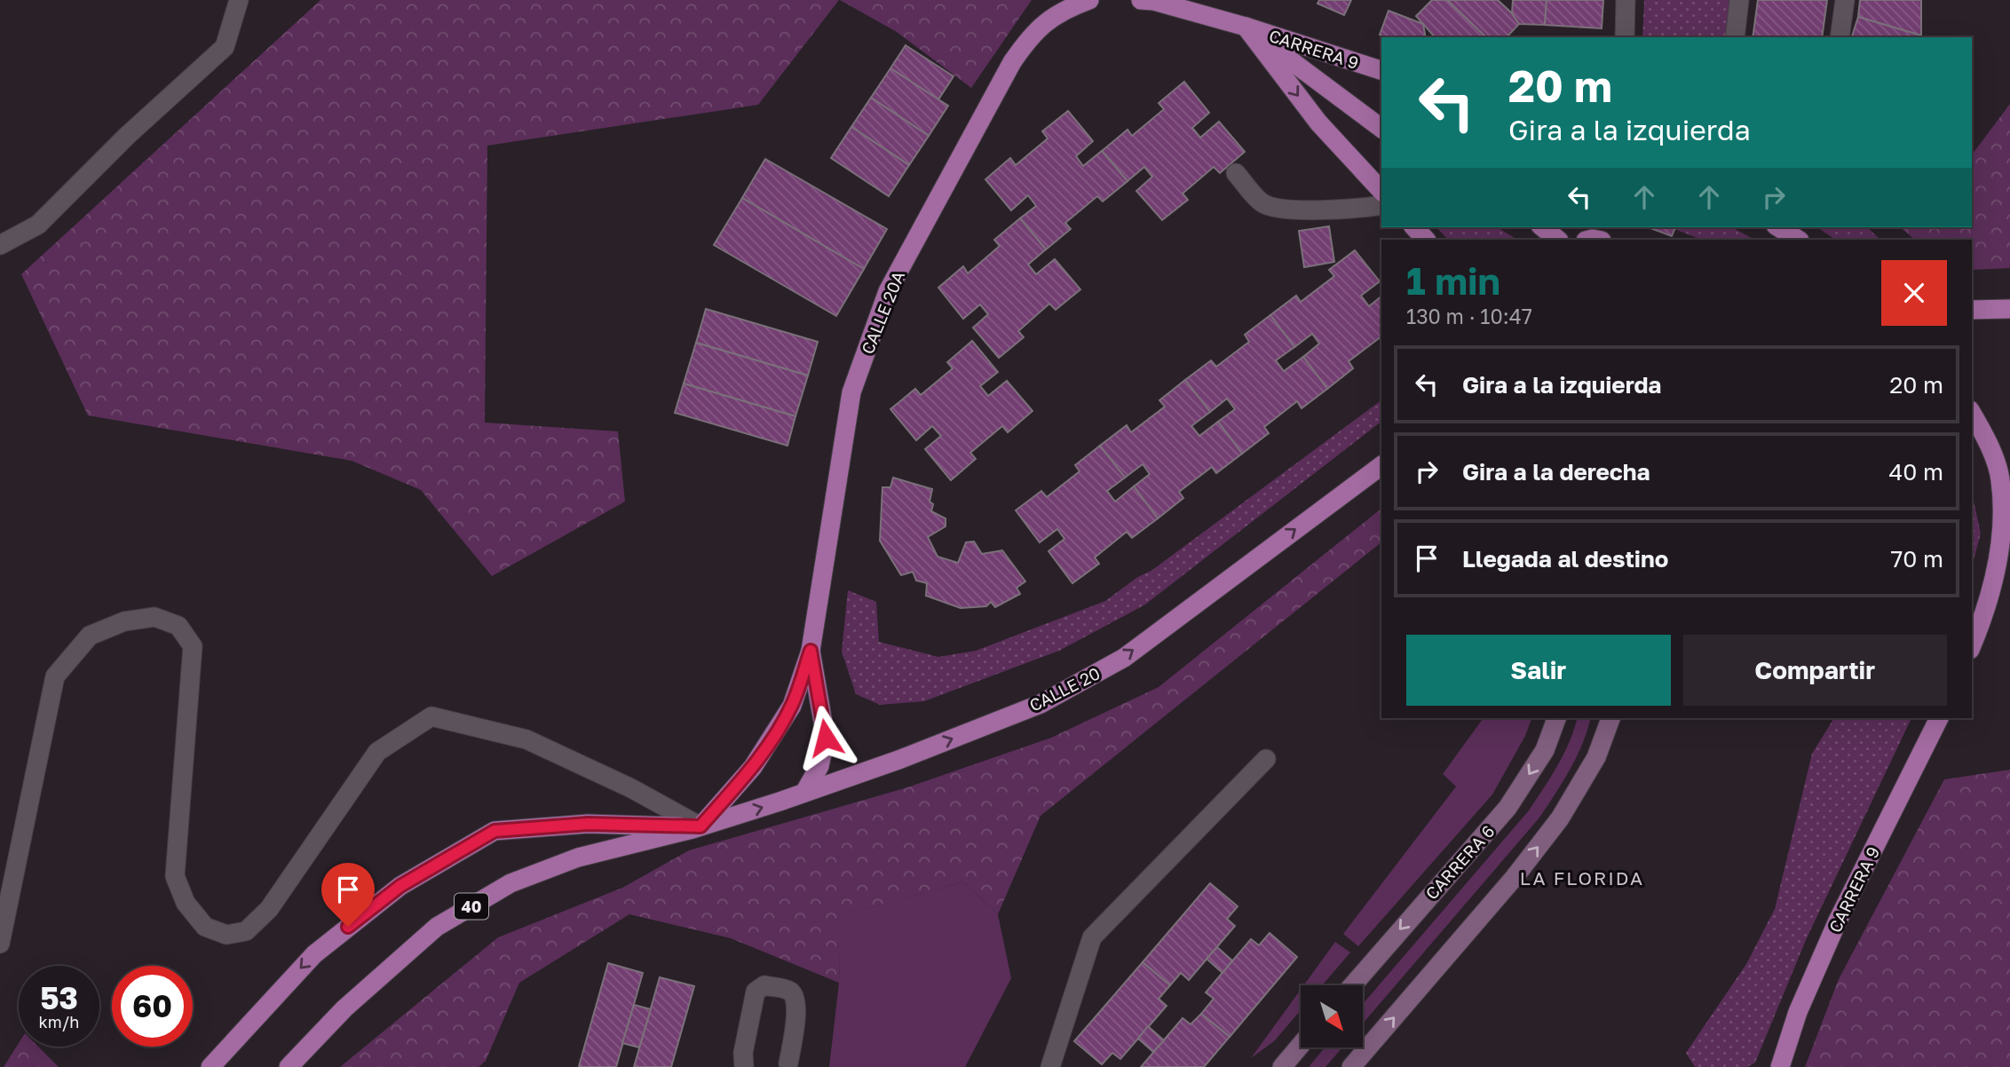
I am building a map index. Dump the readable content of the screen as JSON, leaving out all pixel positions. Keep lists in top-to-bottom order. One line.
{"streets":{"main road":["CARRERA 9","CALLE 20A","CALLE 20","CARRERA 6","40"]},"crossings":[["CALLE 20","40"]],"one_way":["CALLE 20"],"districts":["LA FLORIDA"],"north":"bottom right","page":{"turn":["20 m","Gira a la izquierda"],"heading":["1 min","130 m · 10:47"],"list":[{"name":"Gira a la izquierda","value":"20 m"},{"name":"Gira a la derecha","value":"40 m"},{"name":"Llegada al destino","value":"70 m"}],"buttons":["Salir","Compartir"],"speed":"53 km/h","limit":"60"}}
